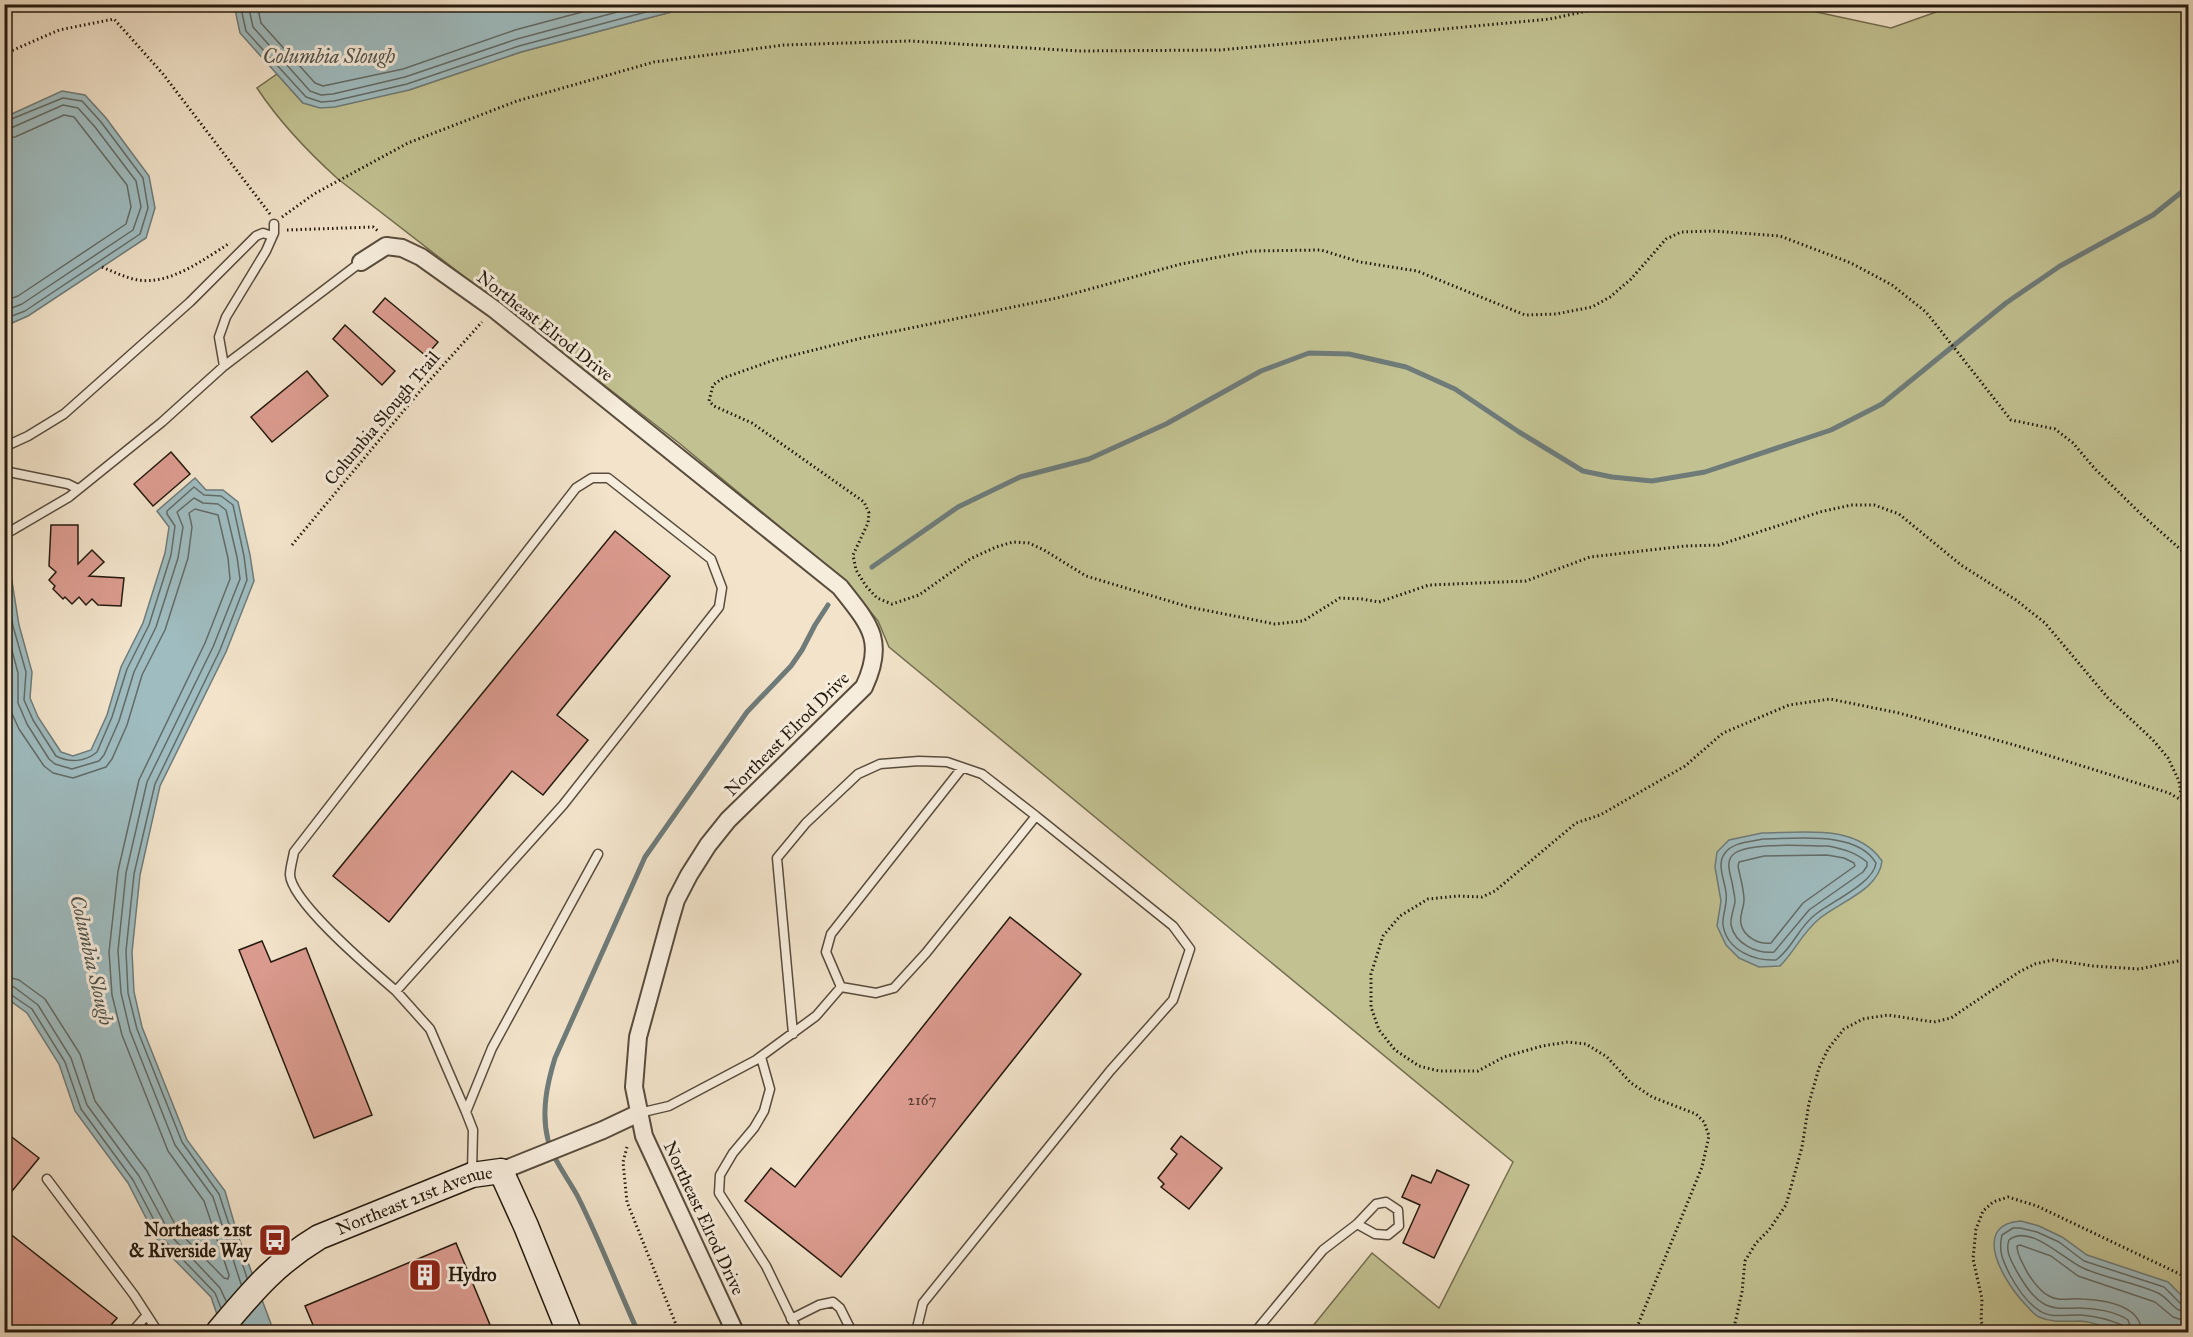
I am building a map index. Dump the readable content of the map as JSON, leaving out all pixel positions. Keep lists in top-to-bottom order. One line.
{"streets":{"street":["Northeast Elrod Drive","Northeast 21st Avenue"],"path":["Columbia Slough Trail"]},"crossings":[["Northeast Elrod Drive","Columbia Slough Trail"],["Northeast Elrod Drive","Northeast 21st Avenue"]],"water":["Columbia Slough"],"places":{"bus stop":["Northeast 21st & Riverside Way"],"building":["Hydro"]},"house_numbers":["2167"]}
